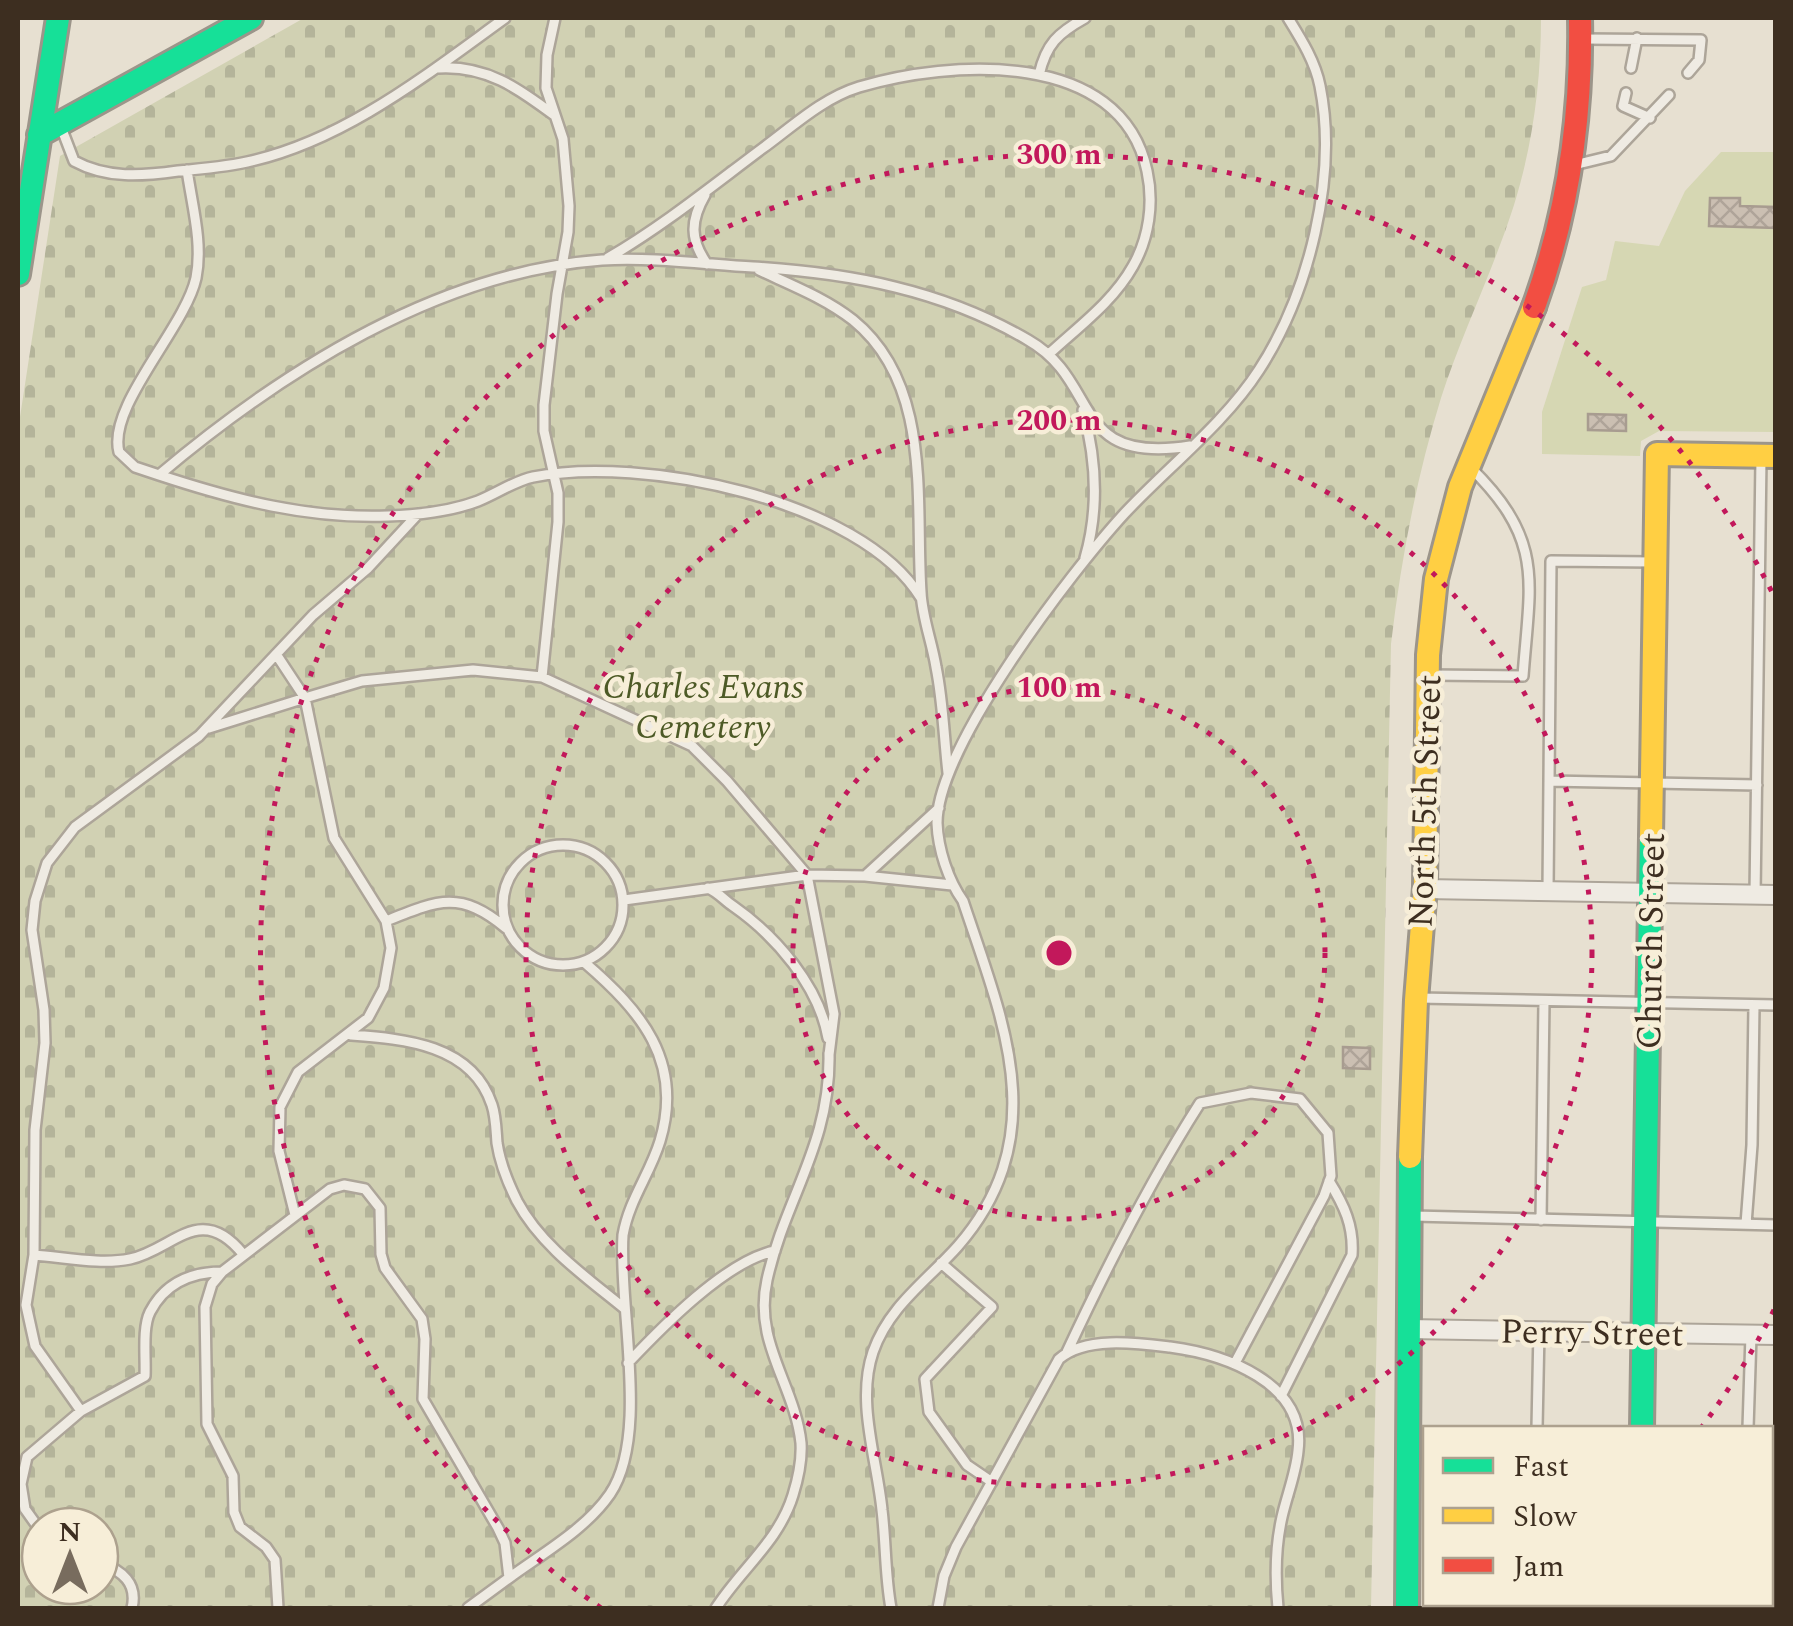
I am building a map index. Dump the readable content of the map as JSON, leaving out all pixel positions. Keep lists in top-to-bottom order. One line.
{"streets":{"main road":["North 5th Street","Church Street"],"street":["Perry Street"]},"crossings":[["North 5th Street","Perry Street"],["Church Street","Perry Street"]],"parks":["Charles Evans Cemetery"],"legend":["Fast","Slow","Jam"],"north":"top","rings":["300 m","200 m","100 m"]}
